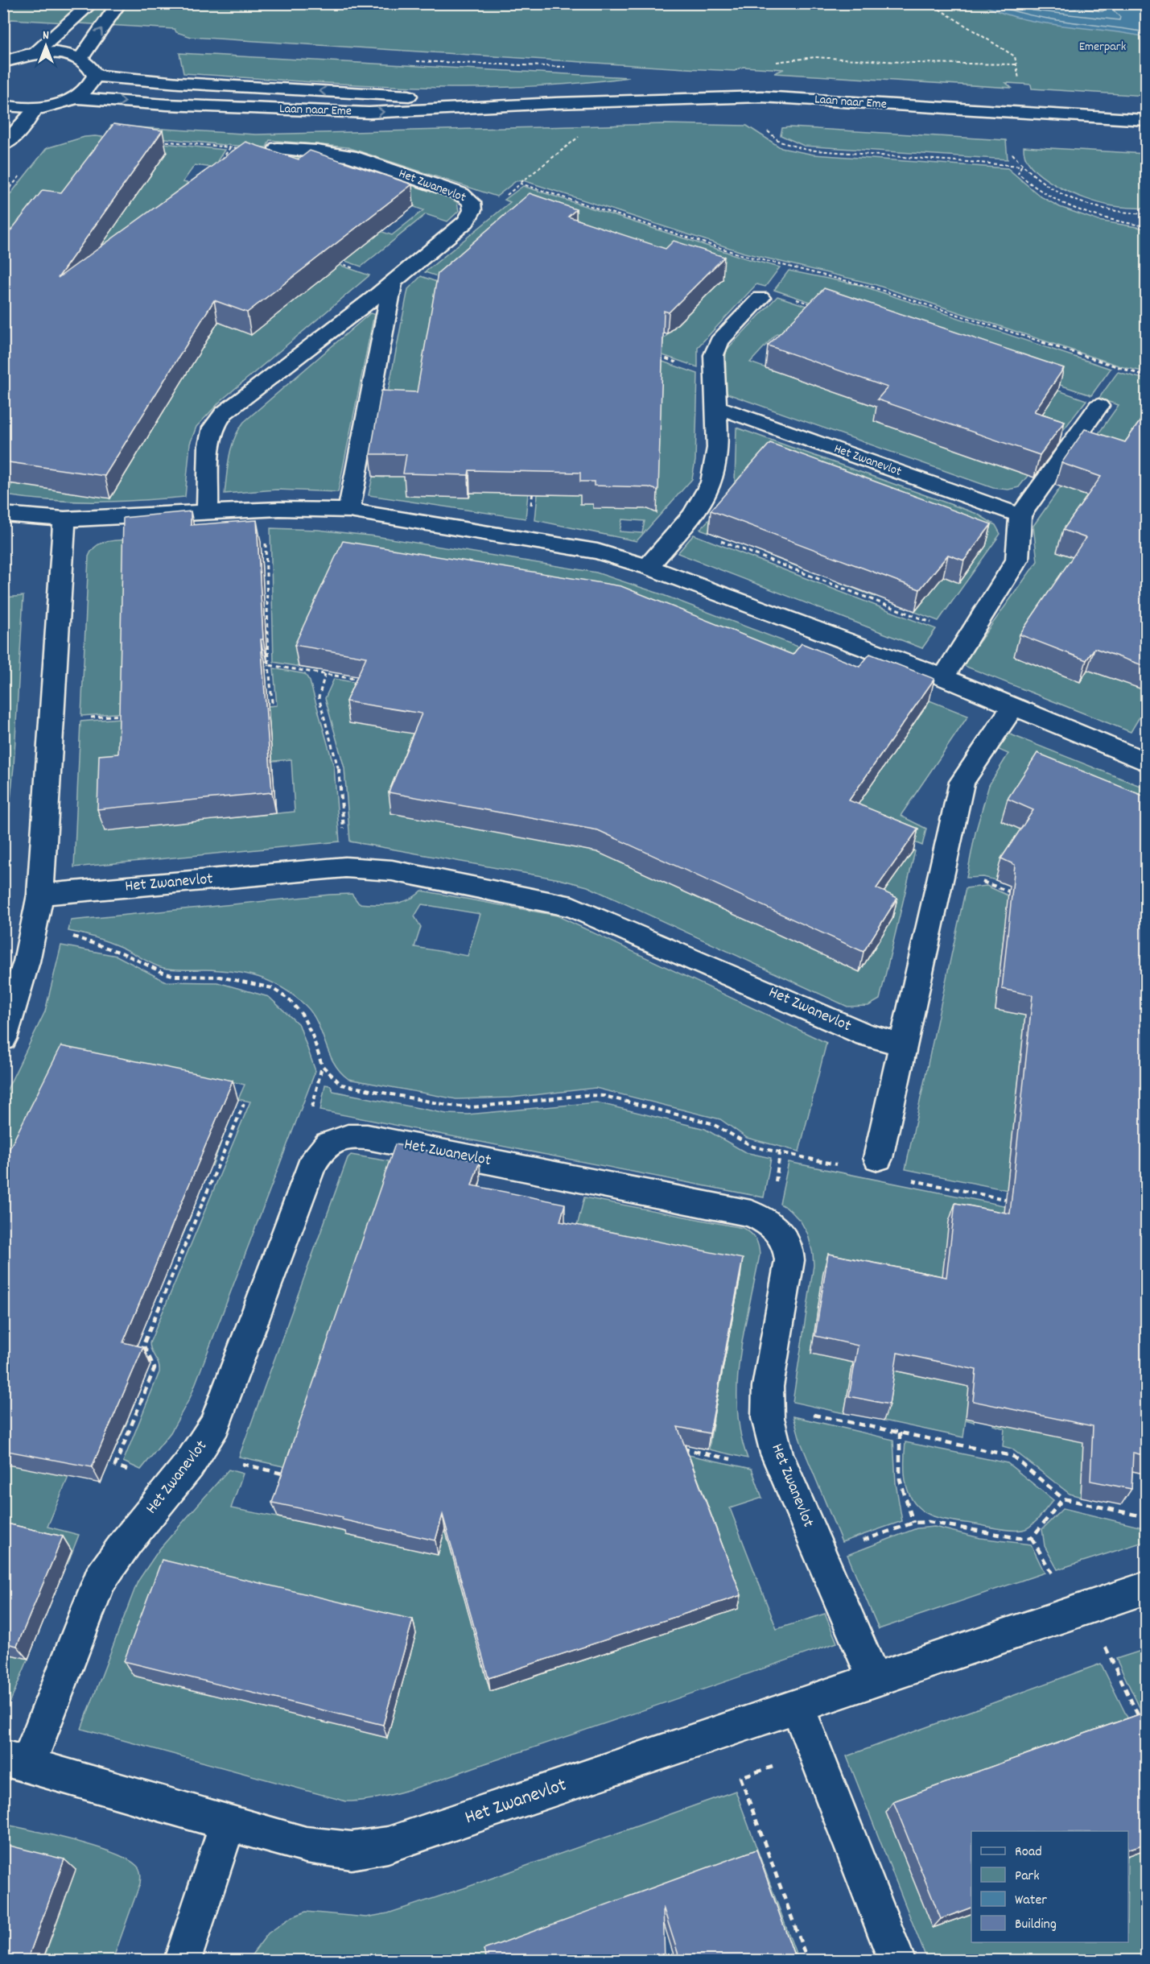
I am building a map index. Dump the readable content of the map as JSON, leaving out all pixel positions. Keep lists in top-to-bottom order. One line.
{"streets":{"street":["Laan naar Eme","Het Zwanevlot"]},"parks":["Emerpark"],"legend":["Road","Park","Water","Building"],"north":"top"}
